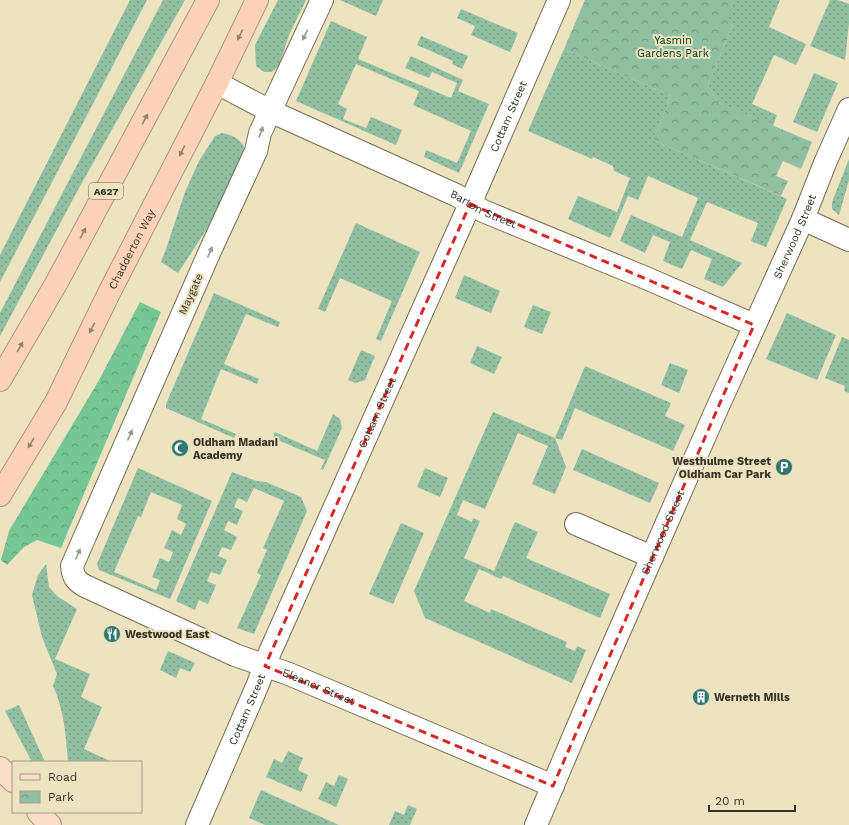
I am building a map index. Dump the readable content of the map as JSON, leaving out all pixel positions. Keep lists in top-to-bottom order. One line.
{"streets":{"highway":["A627","Chadderton Way"],"street":["Cottam Street","Barton Street","Sherwood Street","Maygate","Eleanor Street"]},"crossings":[["Cottam Street","Barton Street"],["Cottam Street","Eleanor Street"],["Barton Street","Sherwood Street"],["Barton Street","Chadderton Way"],["Barton Street","Maygate"],["Sherwood Street","Eleanor Street"],["Maygate","Eleanor Street"]],"parks":["Yasmin Gardens Park"],"places":{"mosque":["Oldham Madani Academy"],"parking":["Westhulme Street Oldham Car Park"],"restaurant":["Westwood East"],"building":["Werneth Mills"]},"legend":["Road","Park"],"scale_bar":"20 m"}
